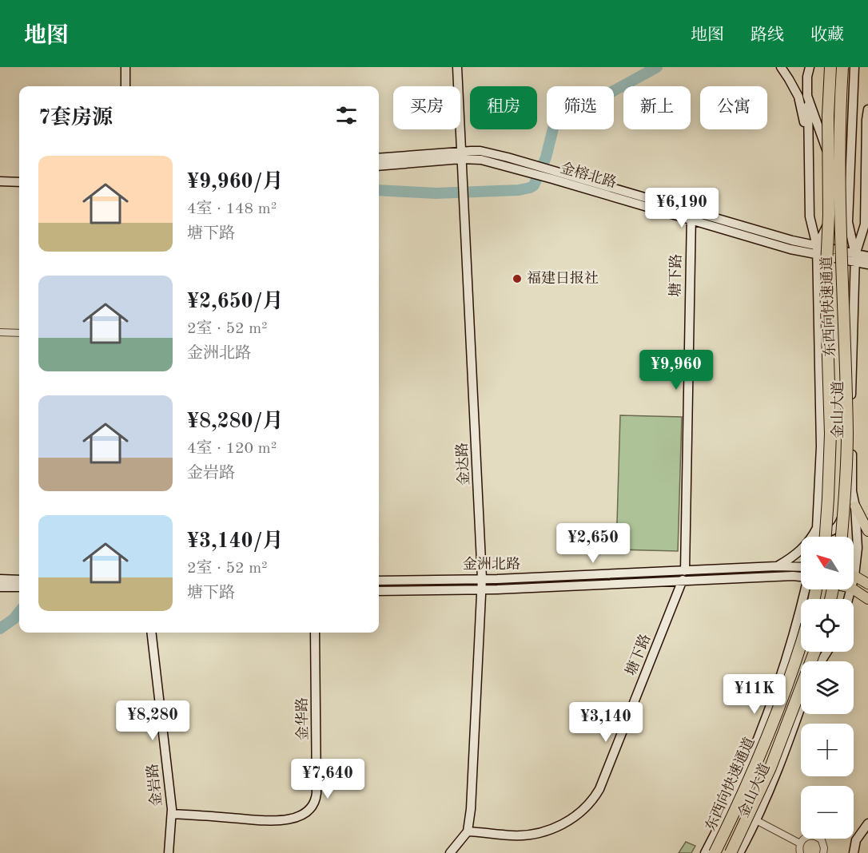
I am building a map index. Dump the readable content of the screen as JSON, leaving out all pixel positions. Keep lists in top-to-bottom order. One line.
{"streets":{"highway":["东西向快速通道"],"main road":["金榕北路","塘下路","金山大道","金达路","金洲北路","金华路","金岩路"]},"crossings":[["金榕北路","塘下路"],["金榕北路","金山大道"],["金榕北路","金达路"],["塘下路","金达路"],["塘下路","金洲北路"],["金达路","金洲北路"],["金华路","金岩路"]],"places":["福建日报社"],"north":"top left","page":{"header":"地图","nav":["地图","路线","收藏"],"chip":["买房","租房","筛选","新上","公寓"],"heading":"7套房源","list":[{"name":"¥9,960/月","note":"4室 · 148 m² · 塘下路"},{"name":"¥2,650/月","note":"2室 · 52 m² · 金洲北路"},{"name":"¥8,280/月","note":"4室 · 120 m² · 金岩路"},{"name":"¥3,140/月","note":"2室 · 52 m² · 塘下路"}],"price":["¥6,190","¥9,960","¥2,650","¥11K","¥8,280","¥3,140","¥7,640"],"map_buttons":["+","−"]}}
